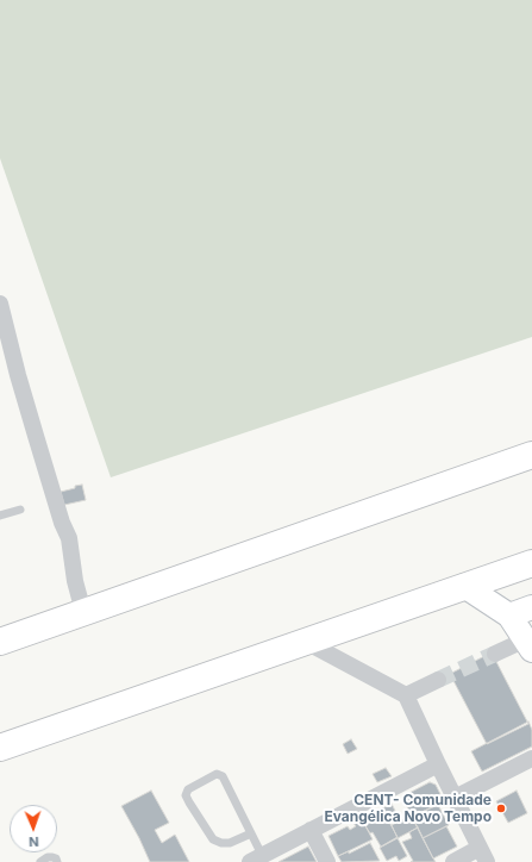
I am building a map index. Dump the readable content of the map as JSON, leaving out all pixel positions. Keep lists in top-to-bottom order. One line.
{"places":["CENT- Comunidade Evangélica Novo Tempo"],"north":"bottom"}
